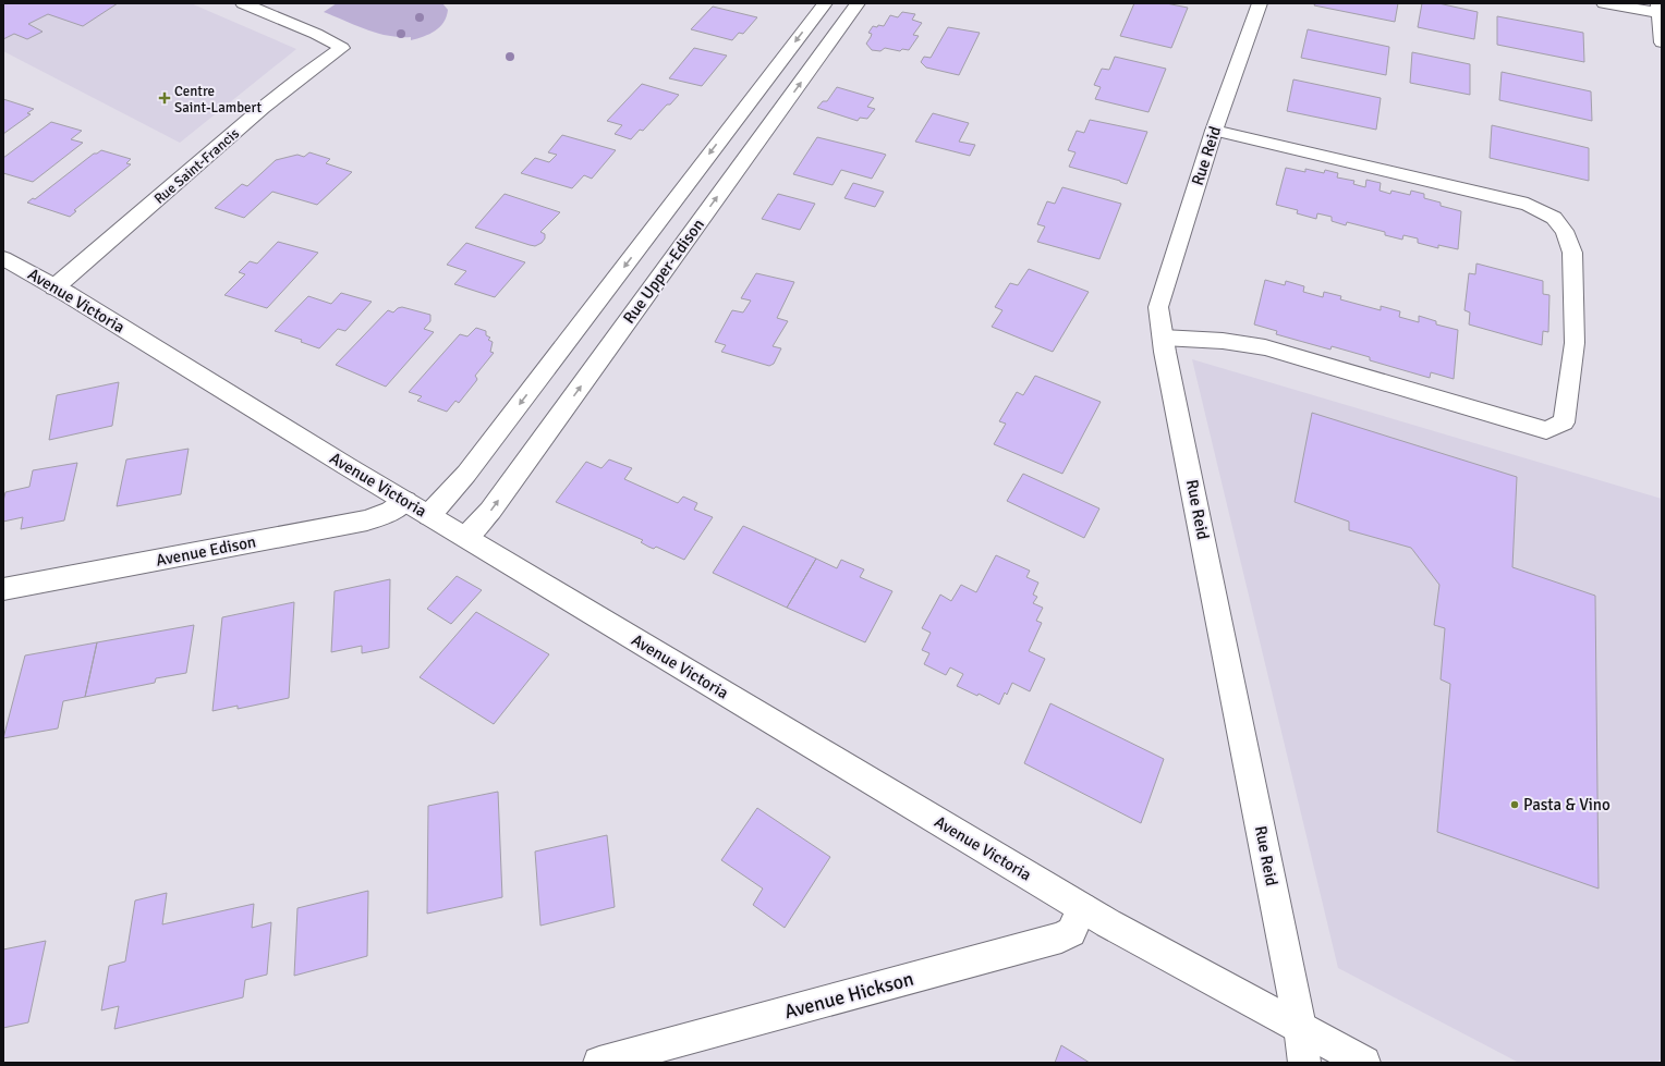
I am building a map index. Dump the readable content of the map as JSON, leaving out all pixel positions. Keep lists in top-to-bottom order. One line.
{"streets":{"street":["Rue Reid","Rue Saint-Francis","Rue Upper-Edison","Avenue Victoria","Avenue Edison","Avenue Hickson"]},"crossings":[["Rue Reid","Avenue Victoria"],["Rue Saint-Francis","Avenue Victoria"],["Rue Upper-Edison","Avenue Victoria"],["Avenue Victoria","Avenue Edison"],["Avenue Victoria","Avenue Hickson"]],"places":{"health":["Centre Saint-Lambert"],"other":["Pasta & Vino"]}}
